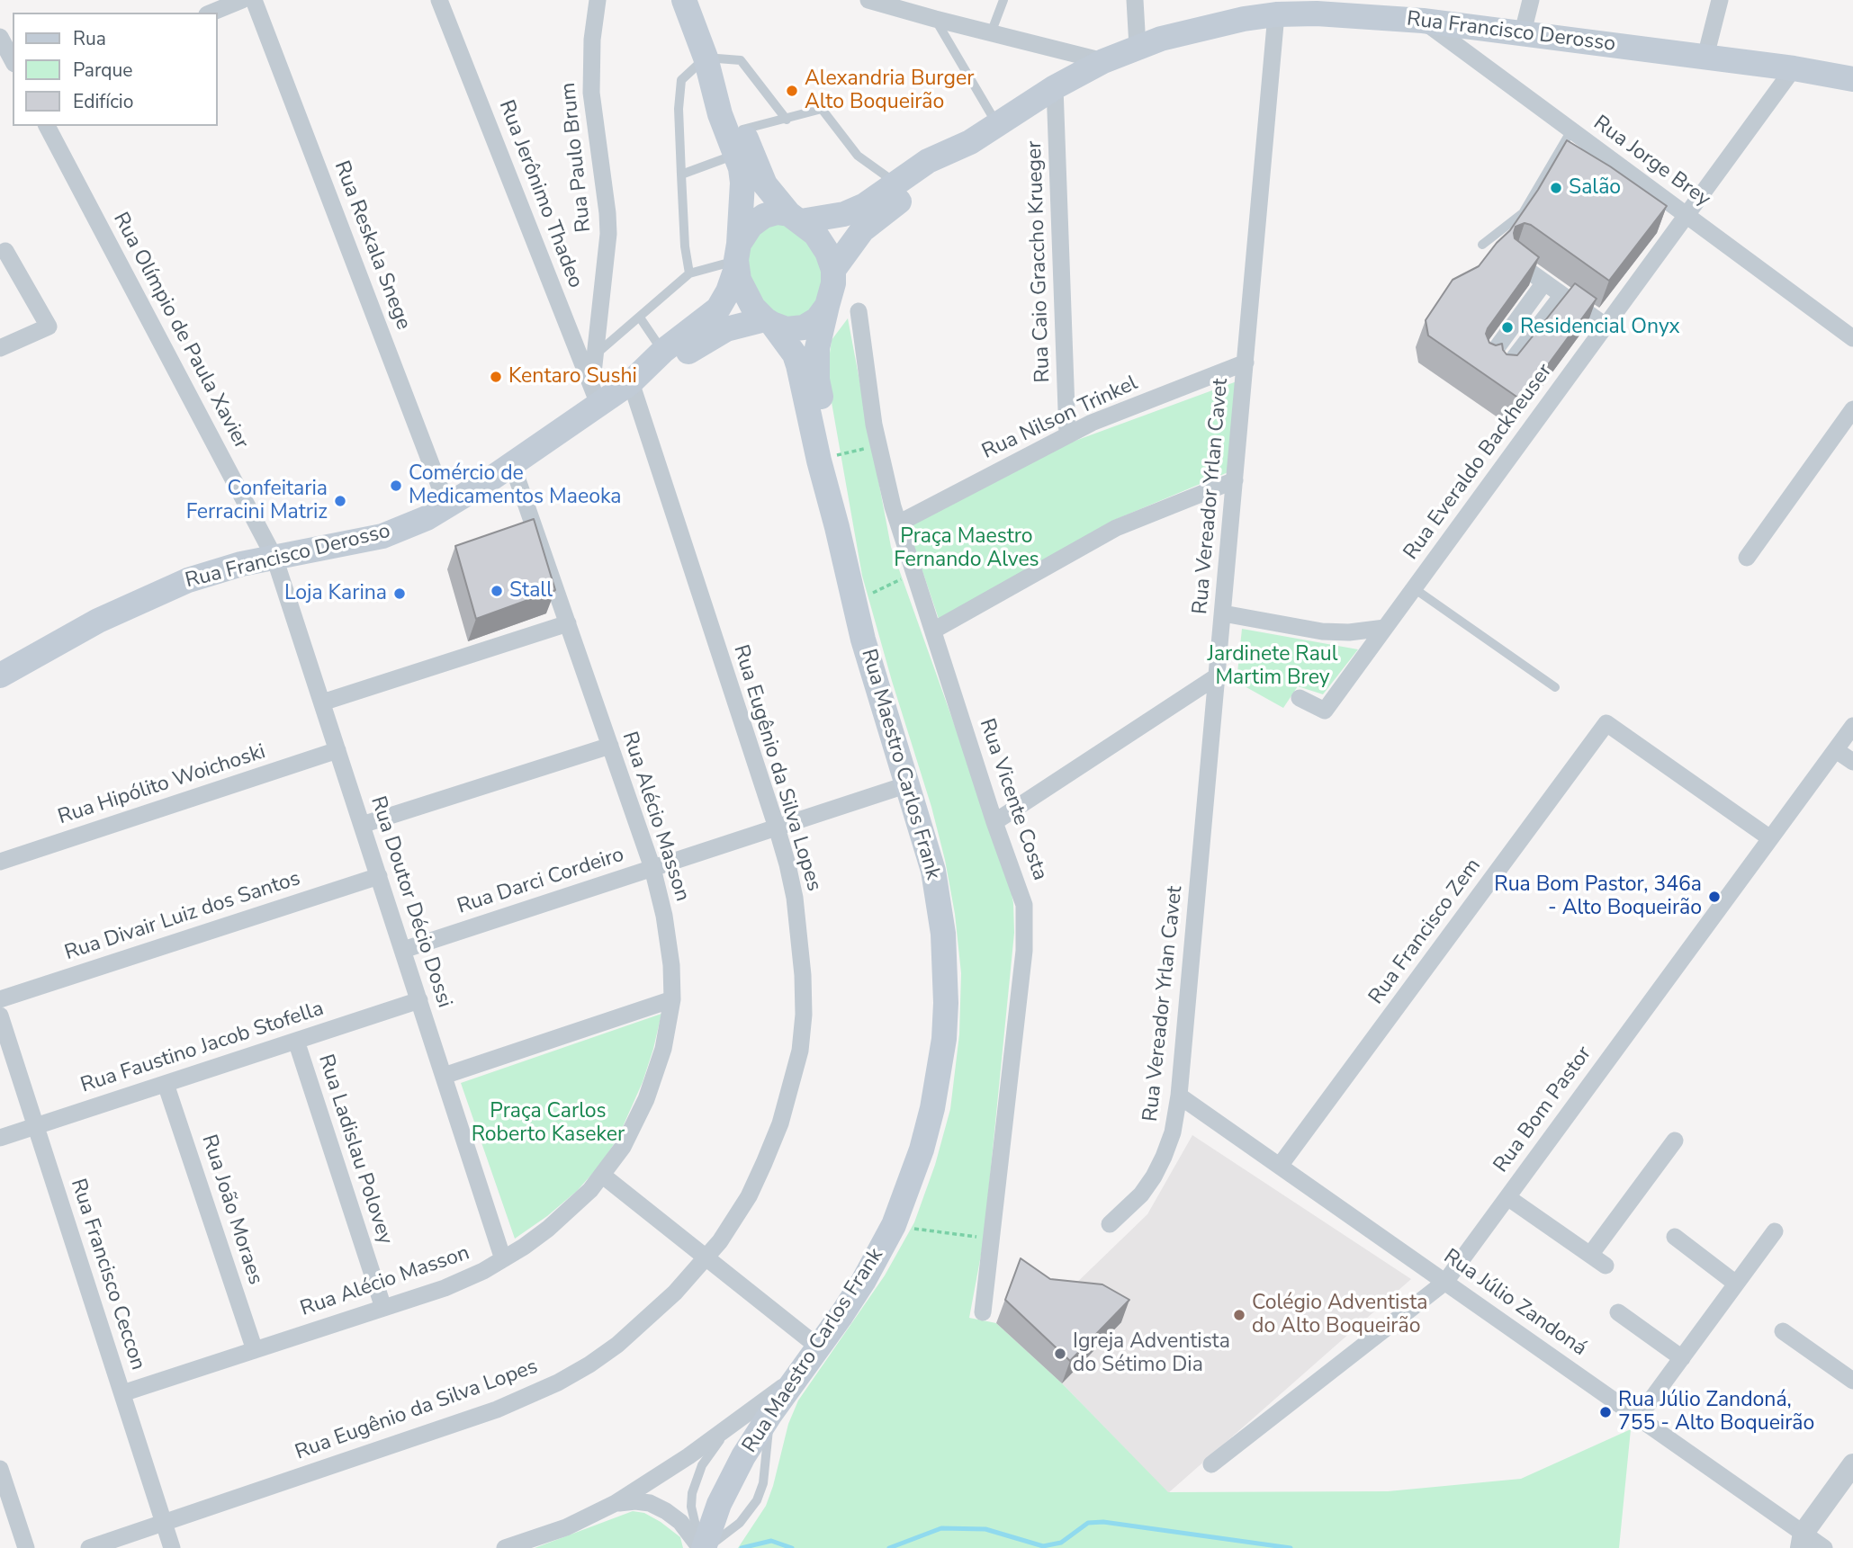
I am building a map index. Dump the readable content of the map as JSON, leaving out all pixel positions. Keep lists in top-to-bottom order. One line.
{"streets":{"main road":["Rua Francisco Derosso","Rua Maestro Carlos Frank"],"street":["Rua Paulo Brum","Rua Jorge Brey","Rua Jerônimo Thadeo","Rua Reskala Snege","Rua Caio Graccho Krueger","Rua Olímpio de Paula Xavier","Rua Nilson Trinkel","Rua Everaldo Backheuser","Rua Vereador Yrlan Cavet","Rua Eugênio da Silva Lopes","Rua Hipólito Woichoski","Rua Vicente Costa","Rua Alécio Masson","Rua Darci Cordeiro","Rua Doutor Décio Dossi","Rua Divair Luiz dos Santos","Rua Francisco Zem","Rua Faustino Jacob Stofella","Rua Bom Pastor","Rua Ladislau Polovey","Rua João Moraes","Rua Francisco Ceccon","Rua Júlio Zandoná"]},"crossings":[["Rua Francisco Derosso","Rua Paulo Brum"],["Rua Francisco Derosso","Rua Jorge Brey"],["Rua Francisco Derosso","Rua Jerônimo Thadeo"],["Rua Francisco Derosso","Rua Reskala Snege"],["Rua Francisco Derosso","Rua Caio Graccho Krueger"],["Rua Francisco Derosso","Rua Olímpio de Paula Xavier"],["Rua Francisco Derosso","Rua Everaldo Backheuser"],["Rua Francisco Derosso","Rua Vereador Yrlan Cavet"],["Rua Francisco Derosso","Rua Maestro Carlos Frank"],["Rua Francisco Derosso","Rua Eugênio da Silva Lopes"],["Rua Francisco Derosso","Rua Alécio Masson"],["Rua Francisco Derosso","Rua Doutor Décio Dossi"],["Rua Paulo Brum","Rua Jerônimo Thadeo"],["Rua Jorge Brey","Rua Everaldo Backheuser"],["Rua Caio Graccho Krueger","Rua Nilson Trinkel"],["Rua Olímpio de Paula Xavier","Rua Doutor Décio Dossi"],["Rua Nilson Trinkel","Rua Vereador Yrlan Cavet"],["Rua Nilson Trinkel","Rua Vicente Costa"],["Rua Vereador Yrlan Cavet","Rua Júlio Zandoná"],["Rua Maestro Carlos Frank","Rua Darci Cordeiro"],["Rua Eugênio da Silva Lopes","Rua Darci Cordeiro"],["Rua Eugênio da Silva Lopes","Rua Francisco Ceccon"],["Rua Hipólito Woichoski","Rua Doutor Décio Dossi"],["Rua Alécio Masson","Rua Darci Cordeiro"],["Rua Alécio Masson","Rua Doutor Décio Dossi"],["Rua Alécio Masson","Rua Ladislau Polovey"],["Rua Alécio Masson","Rua João Moraes"],["Rua Alécio Masson","Rua Francisco Ceccon"],["Rua Darci Cordeiro","Rua Doutor Décio Dossi"],["Rua Doutor Décio Dossi","Rua Divair Luiz dos Santos"],["Rua Doutor Décio Dossi","Rua Faustino Jacob Stofella"],["Rua Francisco Zem","Rua Bom Pastor"],["Rua Francisco Zem","Rua Júlio Zandoná"],["Rua Faustino Jacob Stofella","Rua Ladislau Polovey"],["Rua Faustino Jacob Stofella","Rua João Moraes"],["Rua Faustino Jacob Stofella","Rua Francisco Ceccon"],["Rua Bom Pastor","Rua Júlio Zandoná"]],"parks":["Praça Maestro Fernando Alves","Jardinete Raul Martim Brey","Praça Carlos Roberto Kaseker"],"places":["Alexandria Burger Alto Boqueirão","Salão","Residencial Onyx","Kentaro Sushi","Comércio de Medicamentos Maeoka","Confeitaria Ferracini Matriz","Stall","Loja Karina","Rua Bom Pastor, 346a - Alto Boqueirão","Colégio Adventista do Alto Boqueirão","Igreja Adventista do Sétimo Dia","Rua Júlio Zandoná, 755 - Alto Boqueirão"],"legend":["Rua","Parque","Edifício"]}
